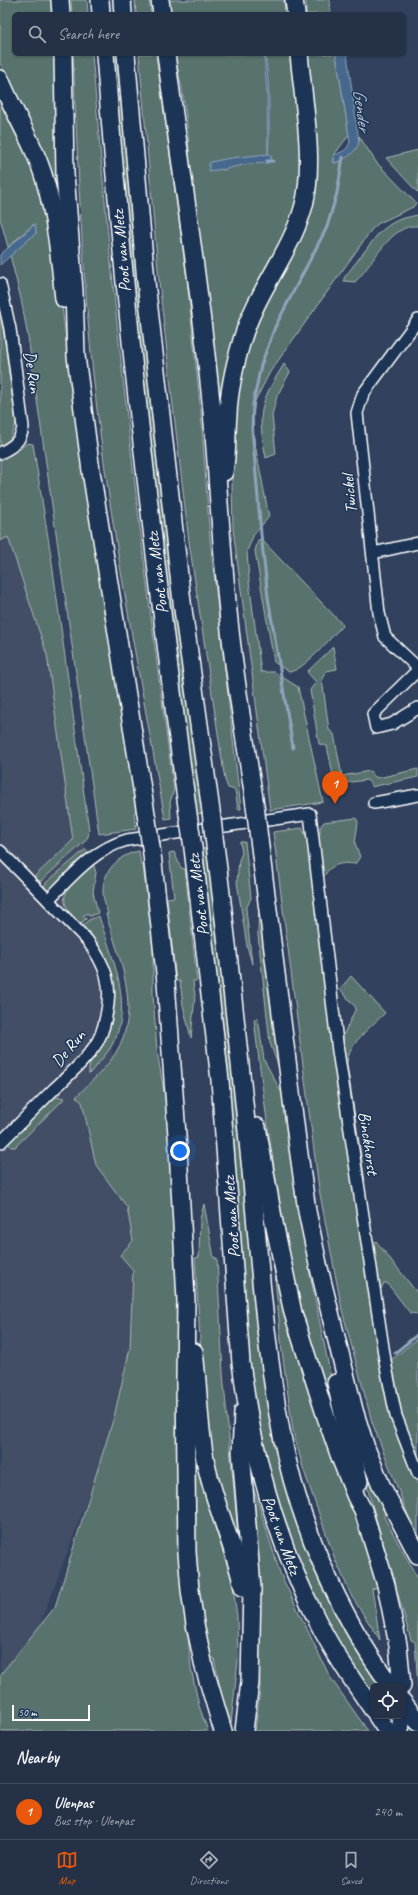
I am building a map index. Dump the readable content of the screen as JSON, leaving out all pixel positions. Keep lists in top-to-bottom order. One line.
{"streets":{"highway":["Poot van Metz"],"street":["De Run","Twickel","Binckhorst"]},"crossings":[["De Run","Binckhorst"]],"water":["Gender"],"scale_bar":"50 m","page":{"search":"Search here","pins":"1","scale":"50 m","heading":"Nearby","list":[{"mark":"1","name":"Ulenpas","note":"Bus stop · Ulenpas","value":"240 m"}],"nav":["Map","Directions","Saved"]}}
